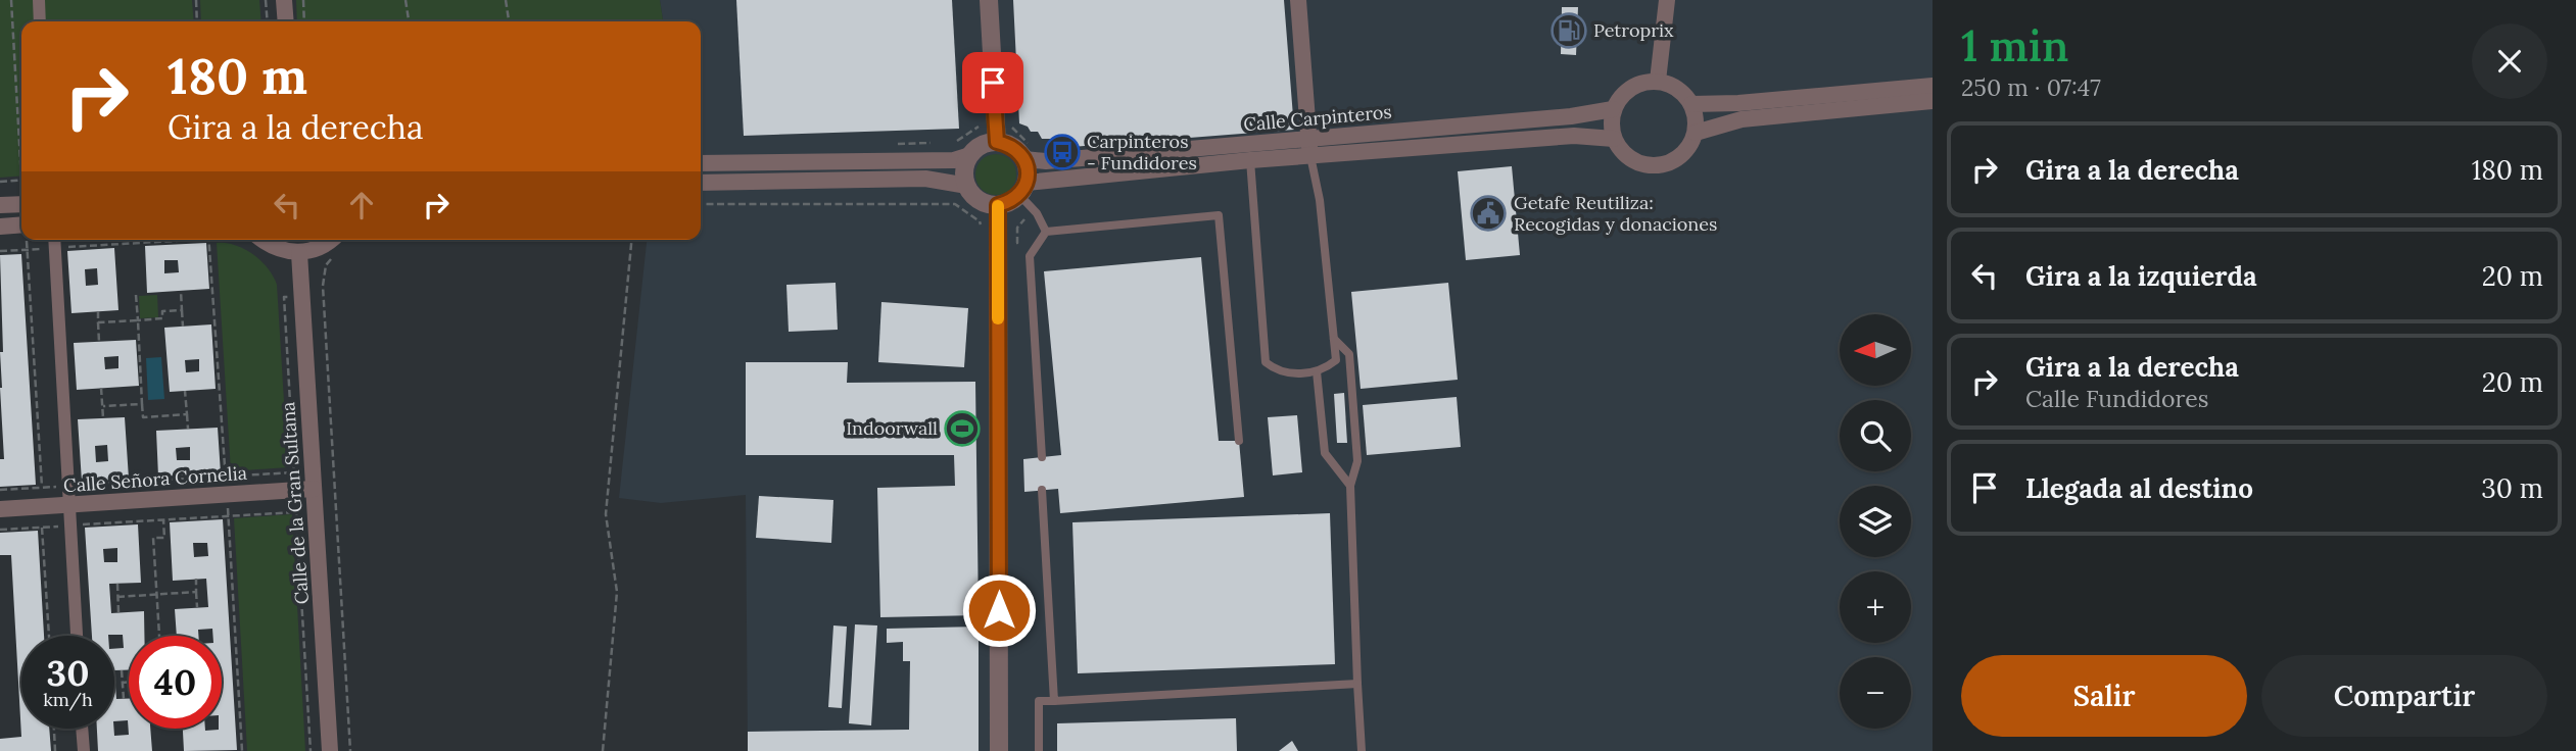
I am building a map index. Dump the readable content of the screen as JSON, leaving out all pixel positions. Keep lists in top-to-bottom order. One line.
{"streets":{"street":["Calle Carpinteros","Calle Señora Cornelia","Calle de la Gran Sultana"]},"crossings":[["Calle Señora Cornelia","Calle de la Gran Sultana"]],"places":{"fuel station":["Petroprix"],"bus stop":["Carpinteros - Fundidores"],"public building":["Getafe Reutiliza: Recogidas y donaciones"],"sports":["Indoorwall"]},"north":"left","page":{"heading":["1 min","250 m · 07:47"],"turn":["180 m","Gira a la derecha"],"list":[{"name":"Gira a la derecha","value":"180 m"},{"name":"Gira a la izquierda","value":"20 m"},{"name":"Gira a la derecha","note":"Calle Fundidores","value":"20 m"},{"name":"Llegada al destino","value":"30 m"}],"map_buttons":["+","−"],"speed":"30 km/h","limit":"40","buttons":["Salir","Compartir"]}}
